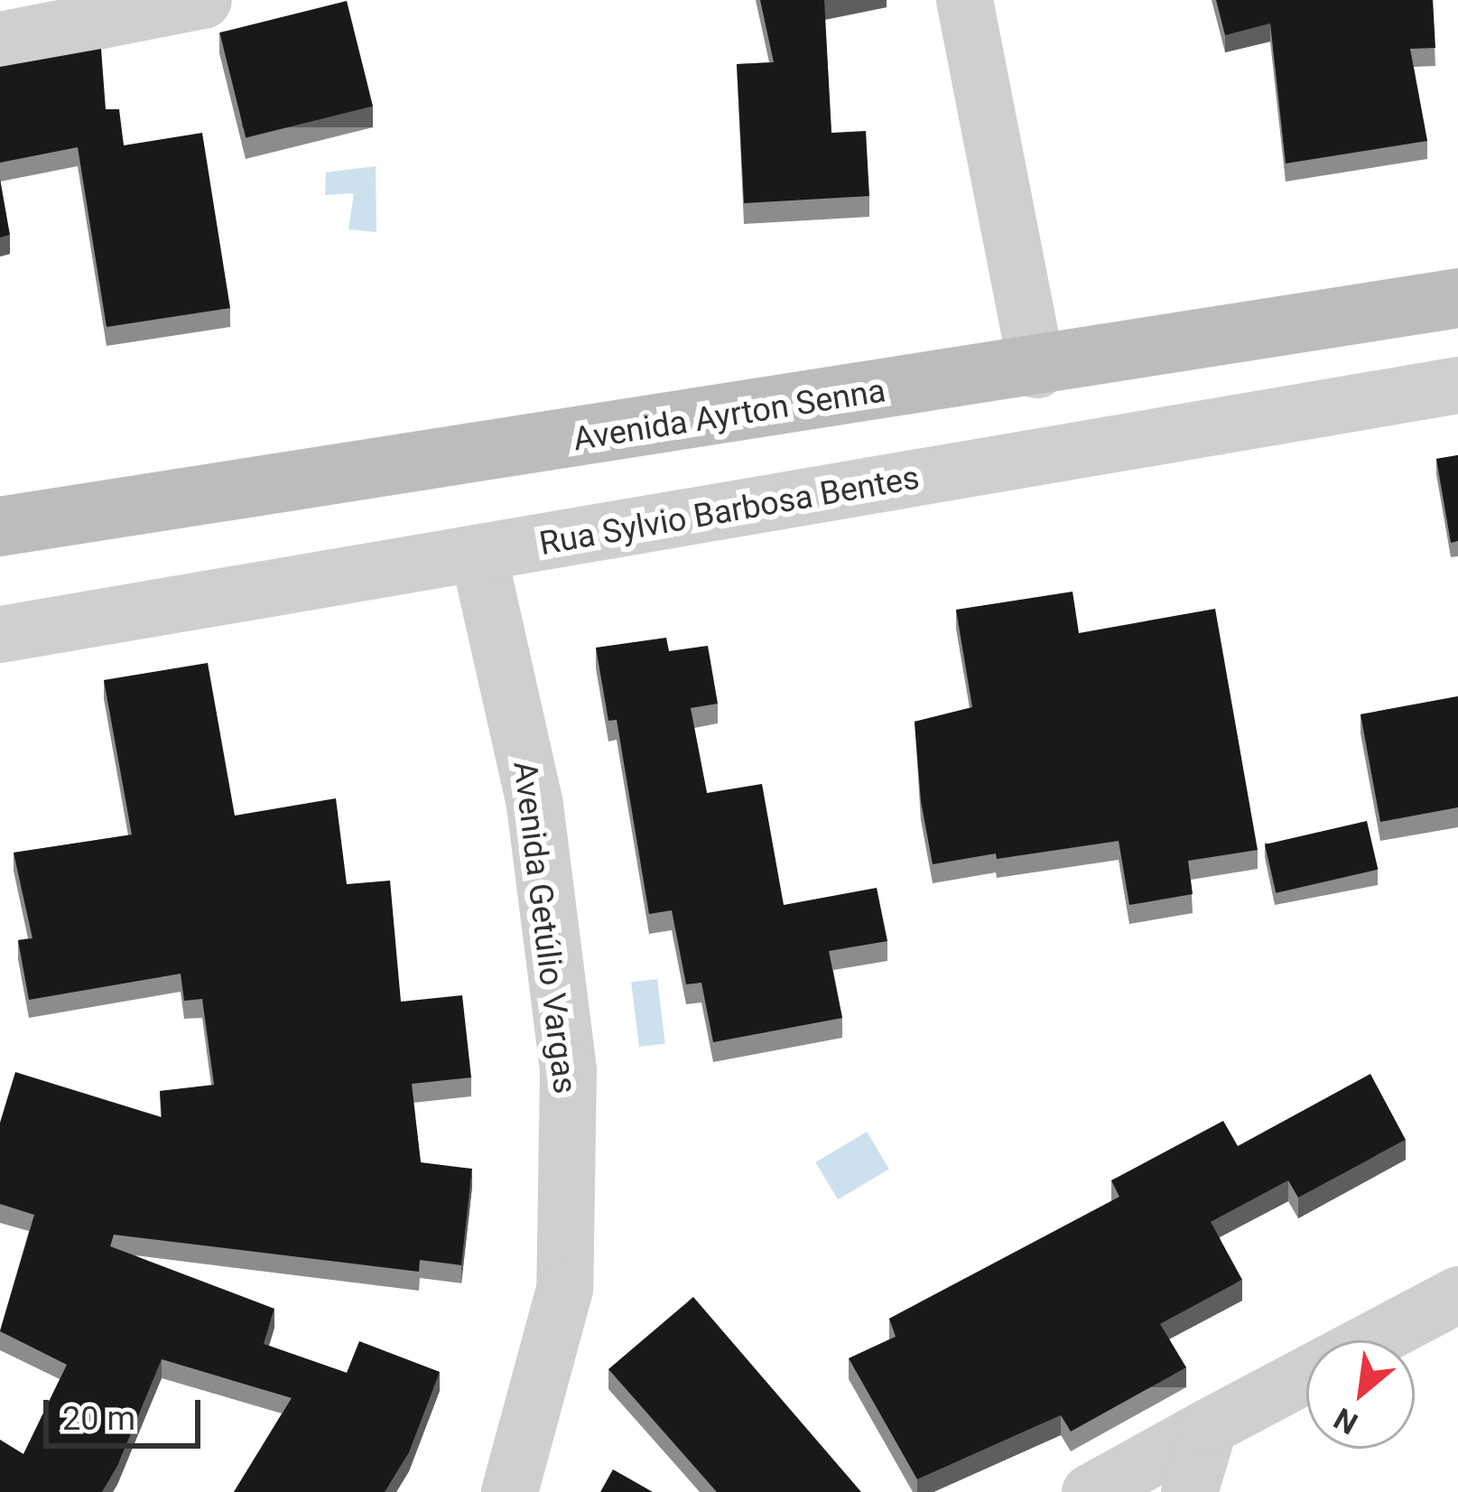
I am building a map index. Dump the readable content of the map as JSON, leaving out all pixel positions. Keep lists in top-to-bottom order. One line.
{"streets":{"main road":["Avenida Ayrton Senna"],"street":["Rua Sylvio Barbosa Bentes","Avenida Getúlio Vargas"]},"crossings":[["Rua Sylvio Barbosa Bentes","Avenida Getúlio Vargas"]],"scale_bar":"20 m","north":"bottom left"}
